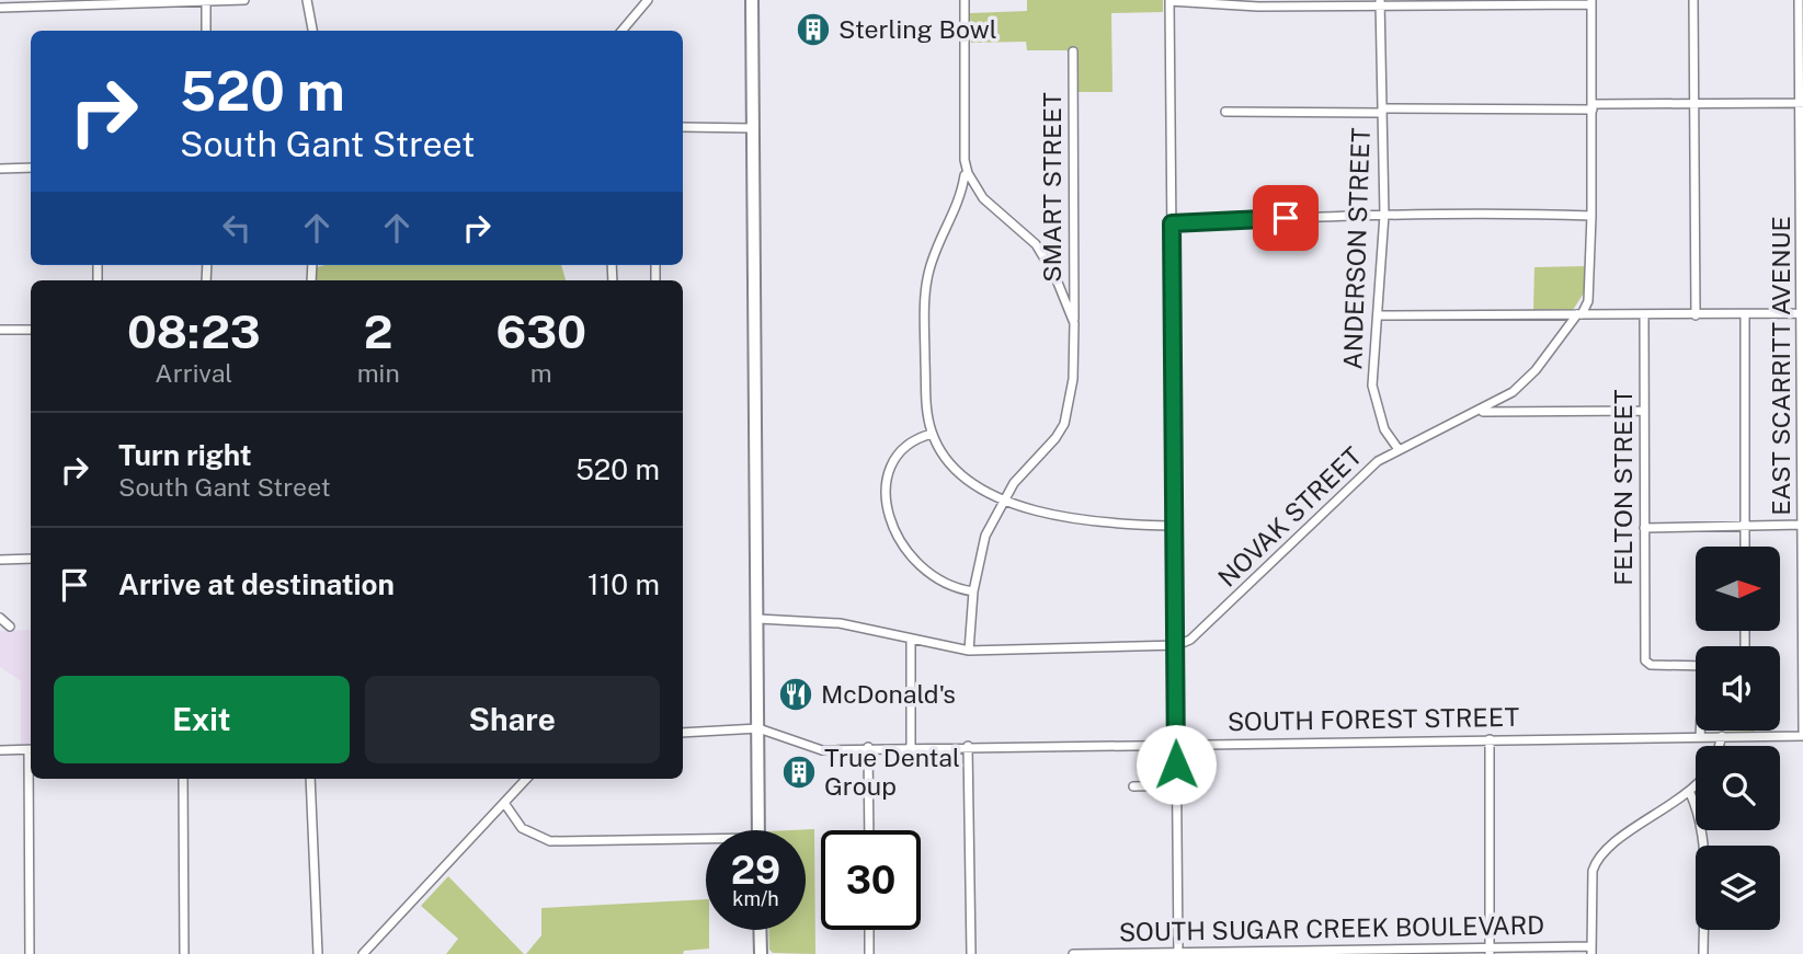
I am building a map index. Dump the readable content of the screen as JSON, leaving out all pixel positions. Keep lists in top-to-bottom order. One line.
{"streets":{"street":["SMART STREET","ANDERSON STREET","EAST SCARRITT AVENUE","FELTON STREET","NOVAK STREET","SOUTH FOREST STREET","SOUTH SUGAR CREEK BOULEVARD"]},"crossings":[["ANDERSON STREET","NOVAK STREET"],["EAST SCARRITT AVENUE","SOUTH FOREST STREET"]],"places":{"building":["Sterling Bowl","True Dental Group"],"restaurant":["McDonald's"]},"north":"right","page":{"turn":["520 m","South Gant Street"],"eta":["08:23","Arrival","2","min","630","m"],"list":[{"name":"Turn right","note":"South Gant Street","value":"520 m"},{"name":"Arrive at destination","value":"110 m"}],"buttons":["Exit","Share"],"speed":"29 km/h","limit":"30"}}
